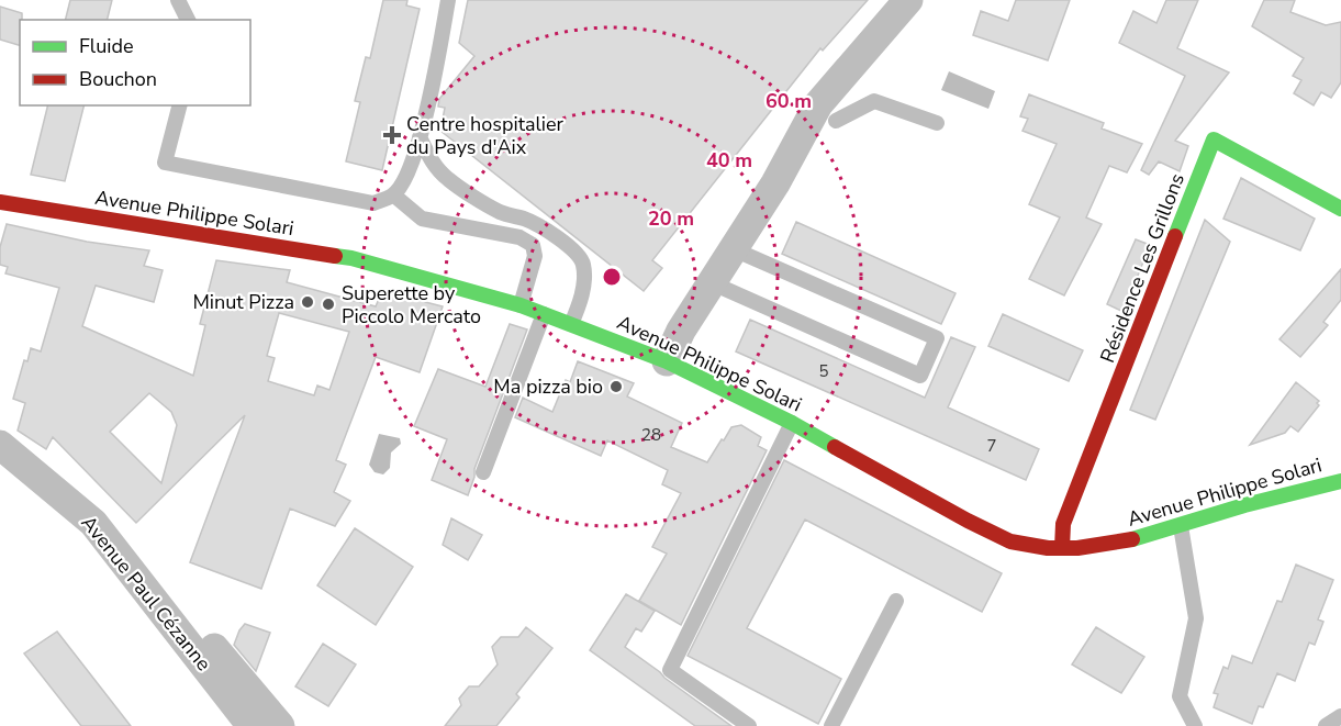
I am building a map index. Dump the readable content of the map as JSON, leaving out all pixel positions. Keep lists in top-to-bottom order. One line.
{"streets":{"main road":["Avenue Philippe Solari","Résidence Les Grillons"],"street":["Avenue Paul Cézanne"]},"crossings":[["Avenue Philippe Solari","Résidence Les Grillons"]],"places":{"health":["Centre hospitalier du Pays d'Aix"],"other":["Minut Pizza","Superette by Piccolo Mercato","Ma pizza bio"]},"house_numbers":["5","28","7"],"legend":["Fluide","Bouchon"],"rings":["60 m","40 m","20 m"]}
